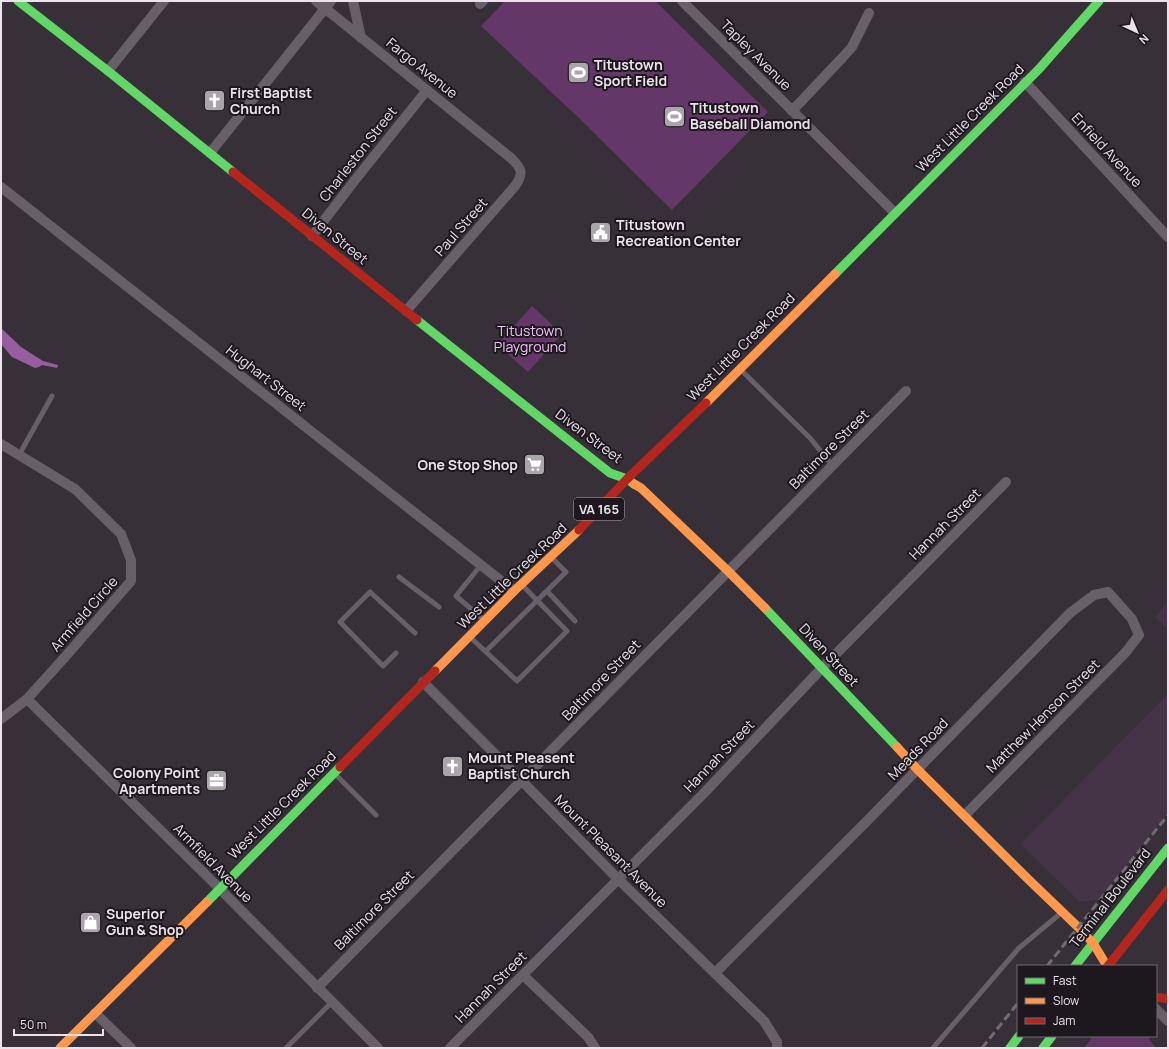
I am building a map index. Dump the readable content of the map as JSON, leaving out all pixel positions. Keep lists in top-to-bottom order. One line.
{"streets":{"main road":["West Little Creek Road","Diven Street","VA 165","Terminal Boulevard"],"street":["Tapley Avenue","Fargo Avenue","Enfield Avenue","Charleston Street","Paul Street","Hughart Street","Baltimore Street","Hannah Street","Armfield Circle","Matthew Henson Street","Meads Road","Mount Pleasant Avenue","Armfield Avenue"]},"crossings":[["Tapley Avenue","West Little Creek Road"],["Fargo Avenue","Charleston Street"],["Fargo Avenue","Paul Street"],["West Little Creek Road","Enfield Avenue"],["West Little Creek Road","Diven Street"],["West Little Creek Road","Hughart Street"],["West Little Creek Road","Mount Pleasant Avenue"],["West Little Creek Road","Armfield Avenue"],["Charleston Street","Diven Street"],["Paul Street","Diven Street"],["Diven Street","Baltimore Street"],["Diven Street","Hannah Street"],["Diven Street","Matthew Henson Street"],["Diven Street","Meads Road"],["Diven Street","Terminal Boulevard"],["Baltimore Street","Mount Pleasant Avenue"],["Baltimore Street","Armfield Avenue"],["Hannah Street","Mount Pleasant Avenue"],["Armfield Circle","Armfield Avenue"],["Matthew Henson Street","Meads Road"],["Meads Road","Mount Pleasant Avenue"]],"parks":["Titustown Playground"],"places":{"sports":["Titustown Sport Field","Titustown Baseball Diamond"],"church":["First Baptist Church","Mount Pleasent Baptist Church"],"public building":["Titustown Recreation Center"],"supermarket":["One Stop Shop"],"office":["Colony Point Apartments"],"shop":["Superior Gun & Shop"]},"legend":["Fast","Slow","Jam"],"scale_bar":"50 m","north":"bottom right"}
